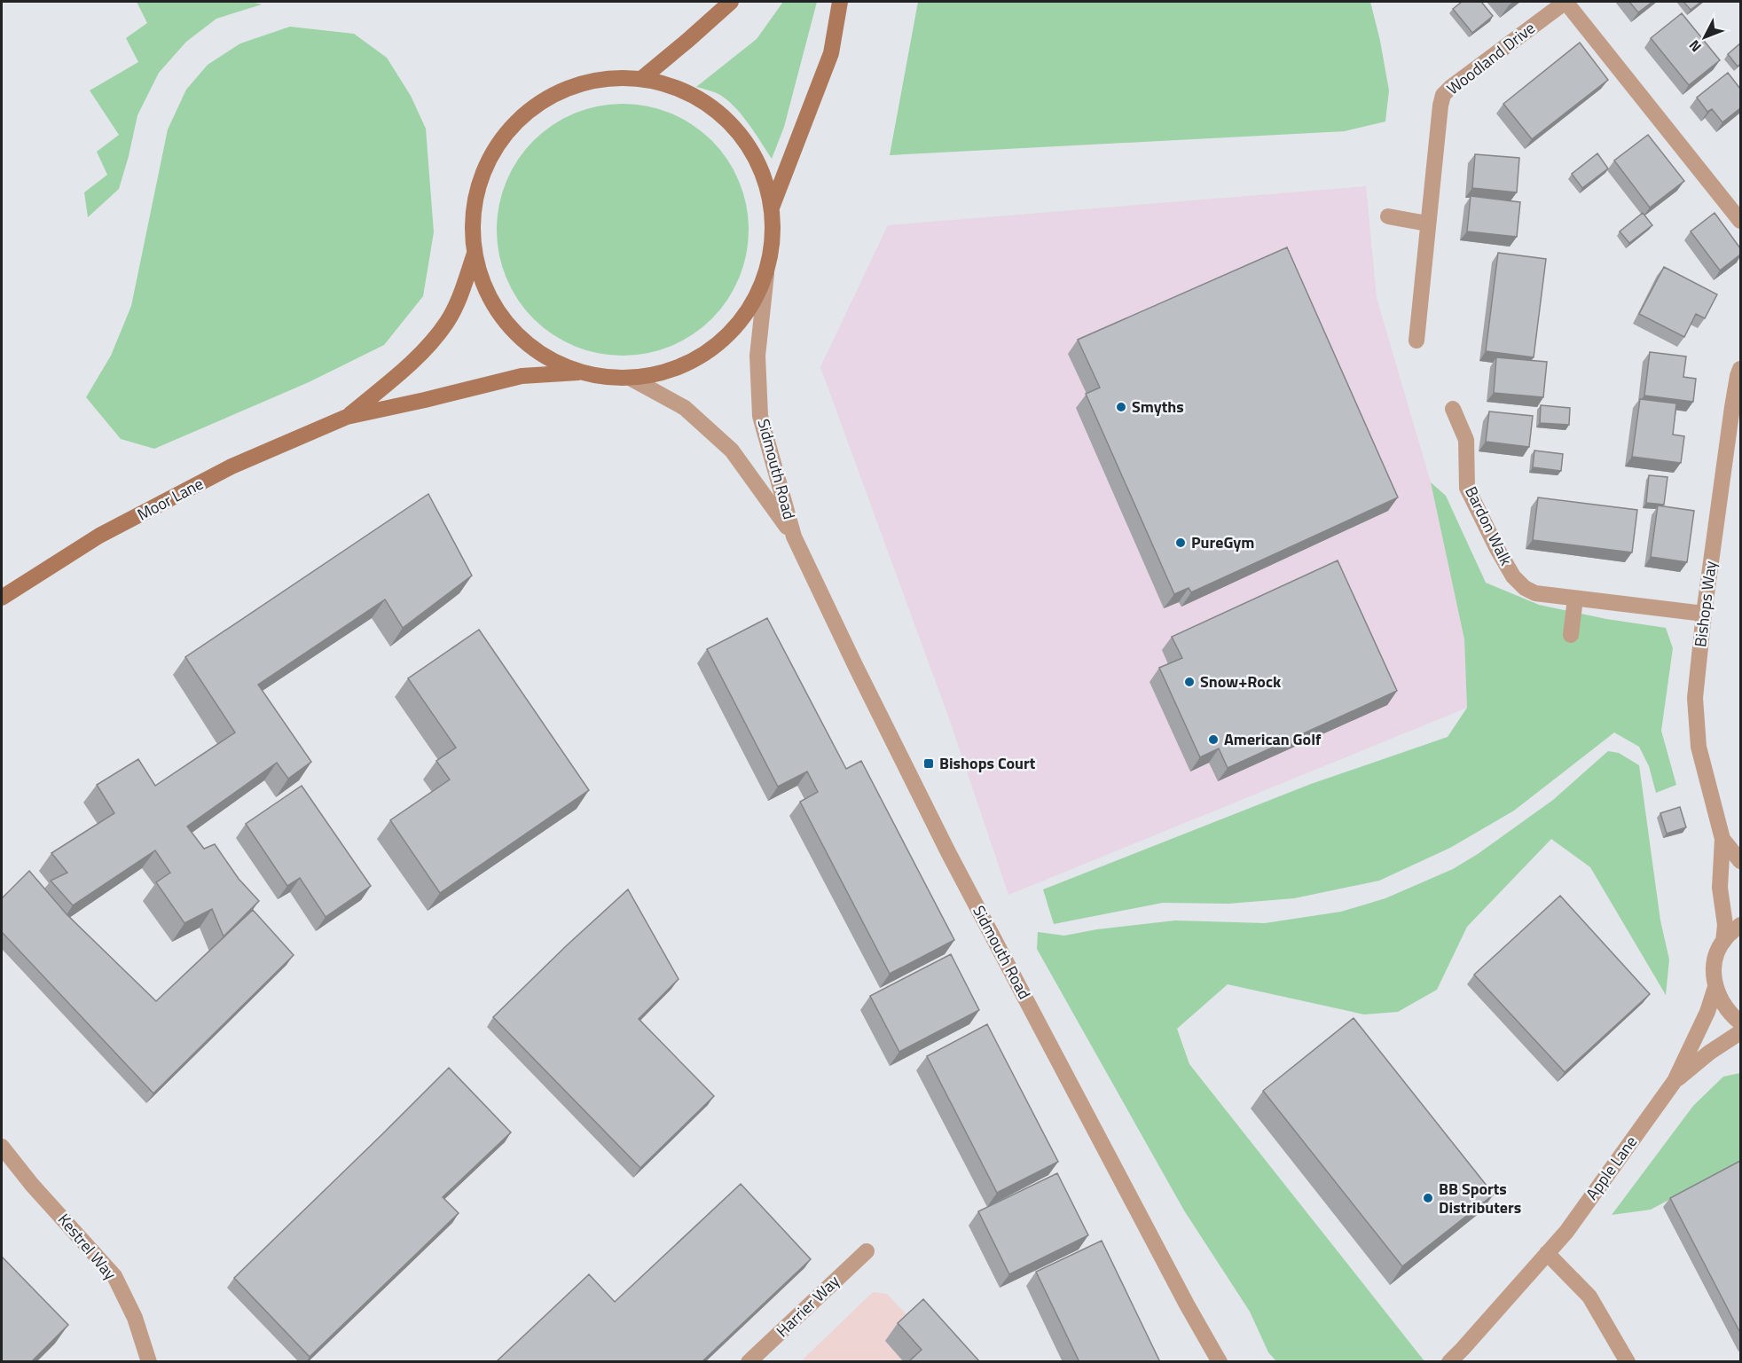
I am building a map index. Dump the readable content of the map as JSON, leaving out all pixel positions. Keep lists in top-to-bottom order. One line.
{"streets":{"main road":["Moor Lane"],"street":["Woodland Drive","Sidmouth Road","Bardon Walk","Bishops Way","Apple Lane","Kestrel Way","Harrier Way"]},"crossings":[["Bardon Walk","Bishops Way"]],"places":{"other":["Smyths","PureGym","Snow+Rock","American Golf","BB Sports Distributers"],"transit":["Bishops Court"]},"north":"bottom left"}
